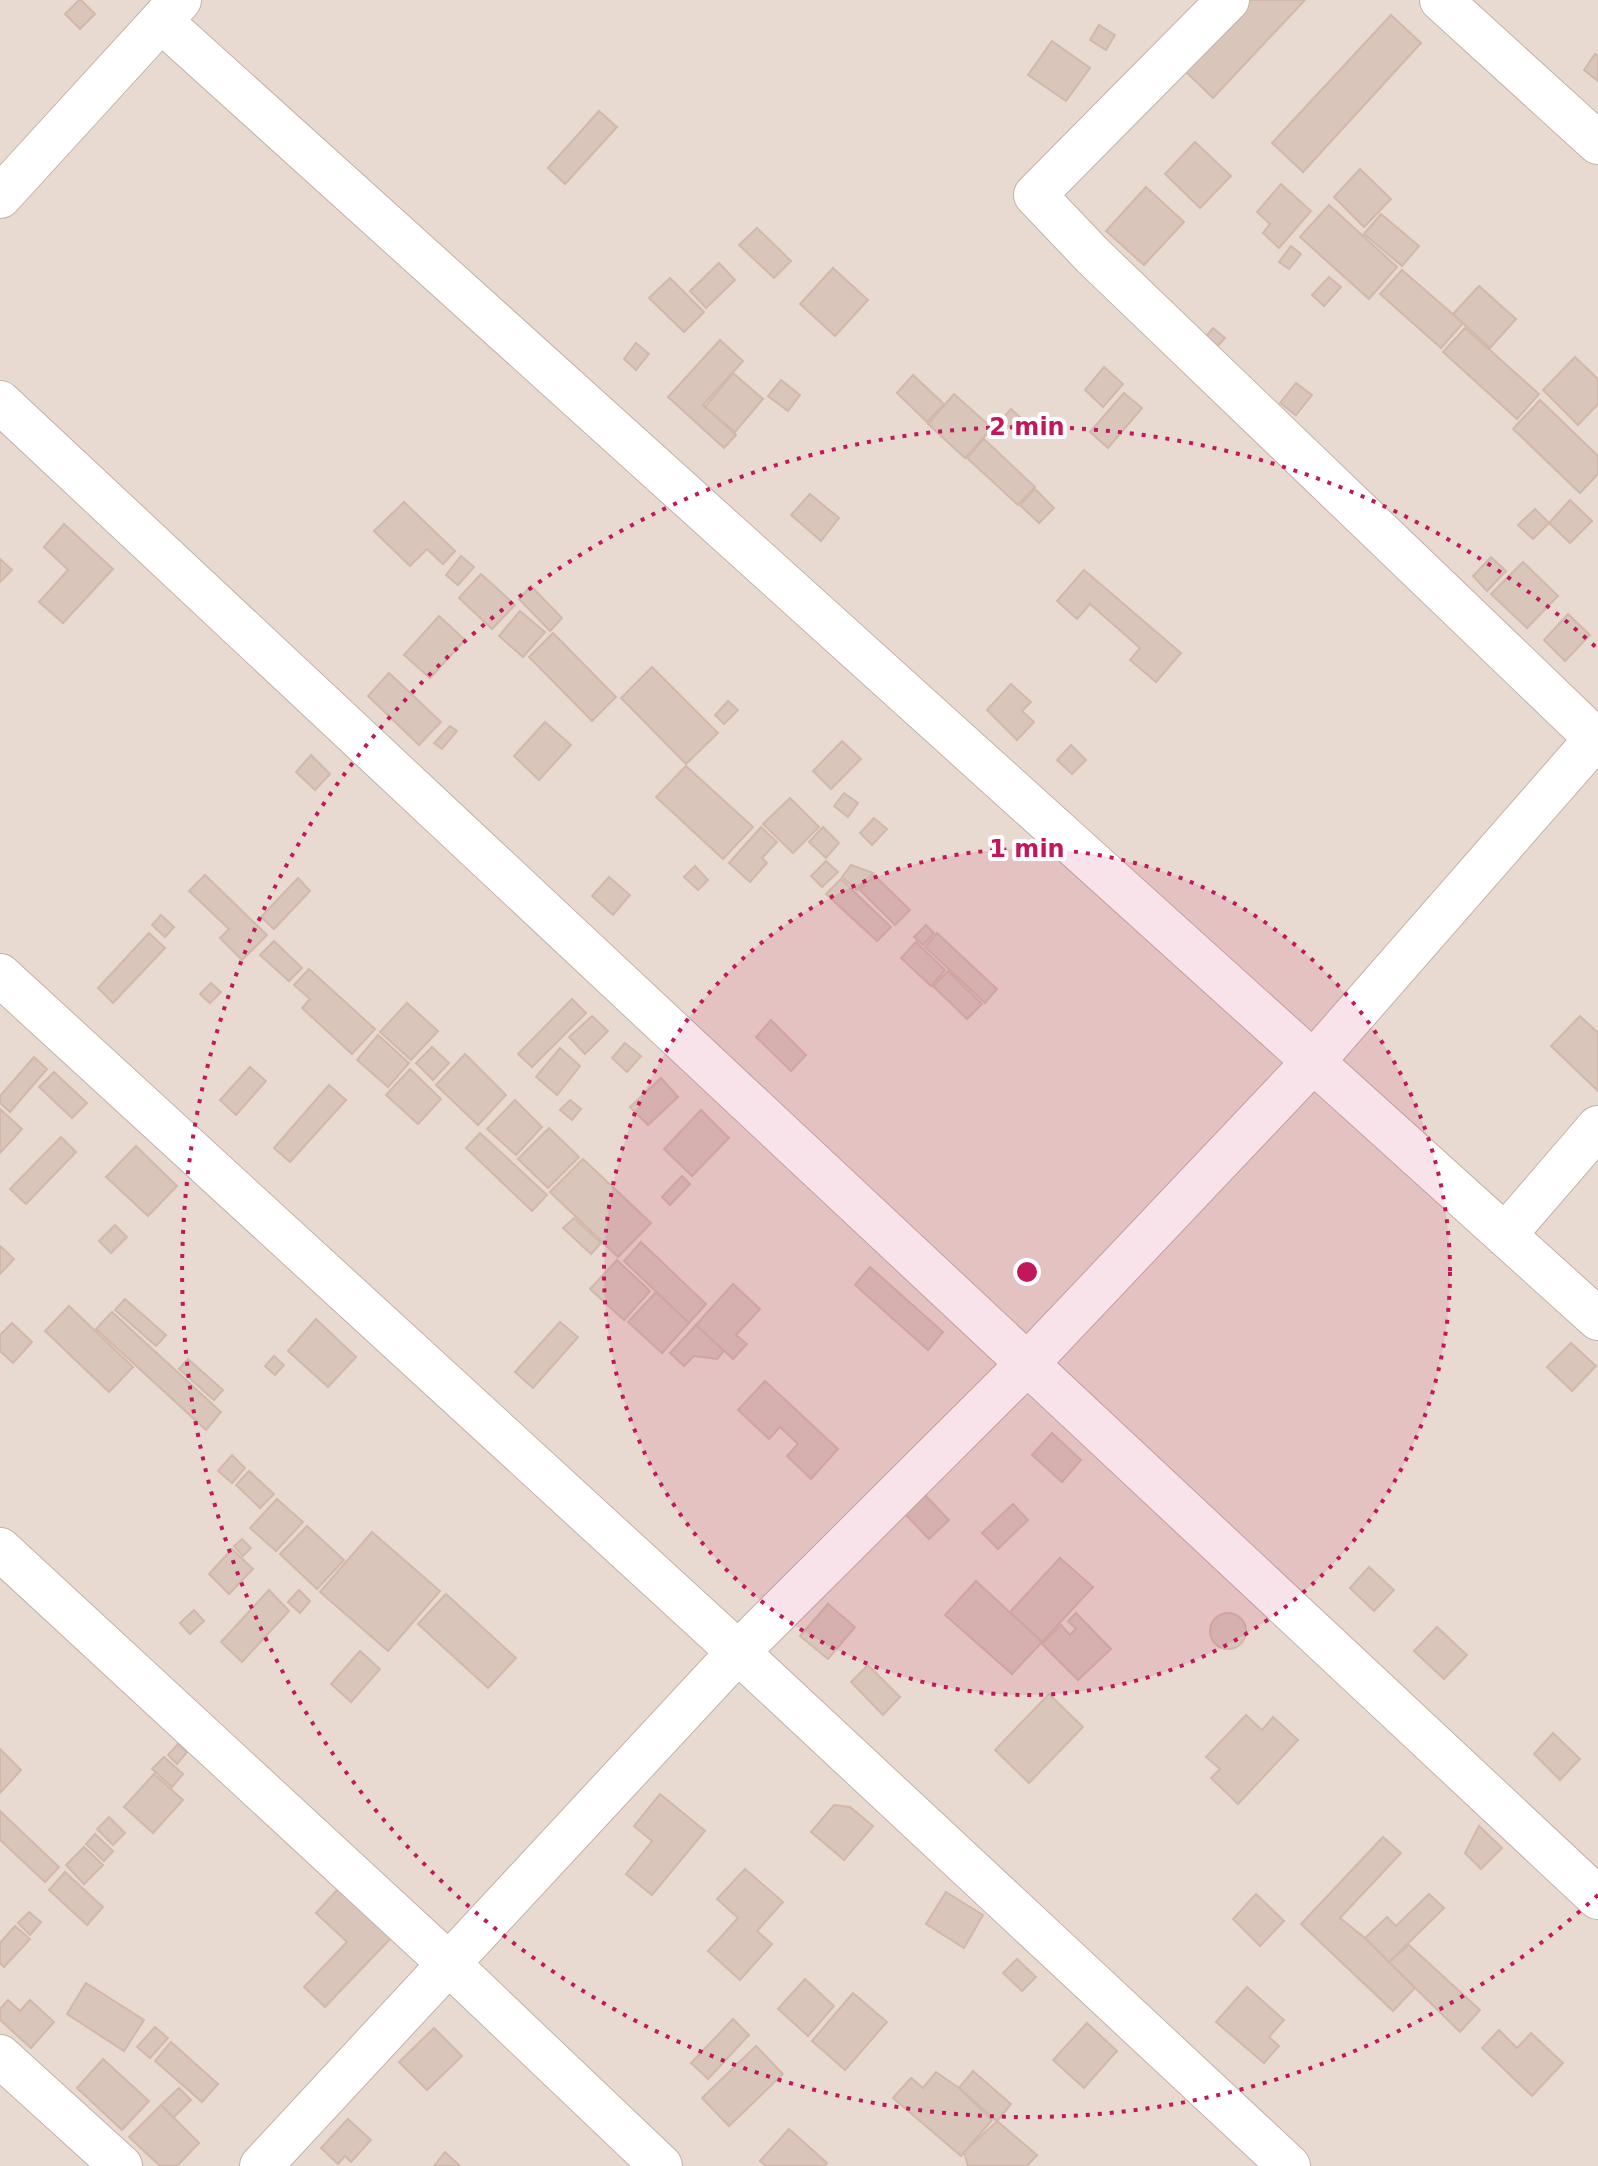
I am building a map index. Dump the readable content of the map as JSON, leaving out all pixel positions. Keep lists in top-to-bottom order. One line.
{"rings":["2 min","1 min"]}
